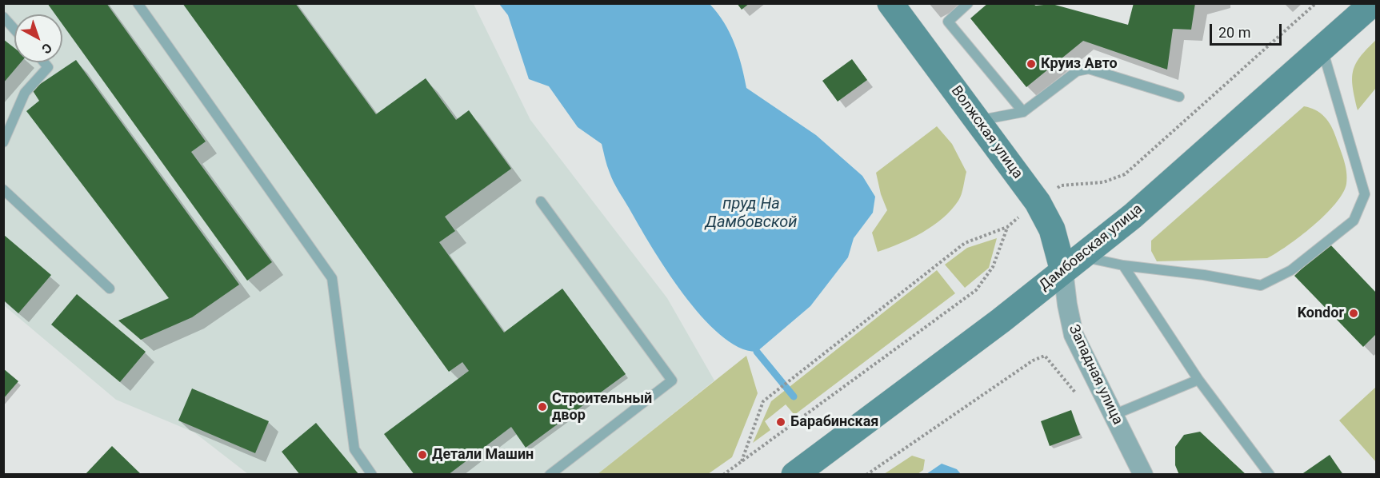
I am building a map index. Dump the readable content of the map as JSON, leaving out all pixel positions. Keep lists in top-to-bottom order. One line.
{"streets":{"main road":["Волжская улица","Дамбовская улица"],"street":["Западная улица"]},"crossings":[["Волжская улица","Дамбовская улица"],["Волжская улица","Западная улица"],["Дамбовская улица","Западная улица"]],"water":["пруд На Дамбовской"],"places":["Круиз Авто","Kondor","Строительный двор","Барабинская","Детали Машин"],"scale_bar":"20 m","north":"bottom right"}
